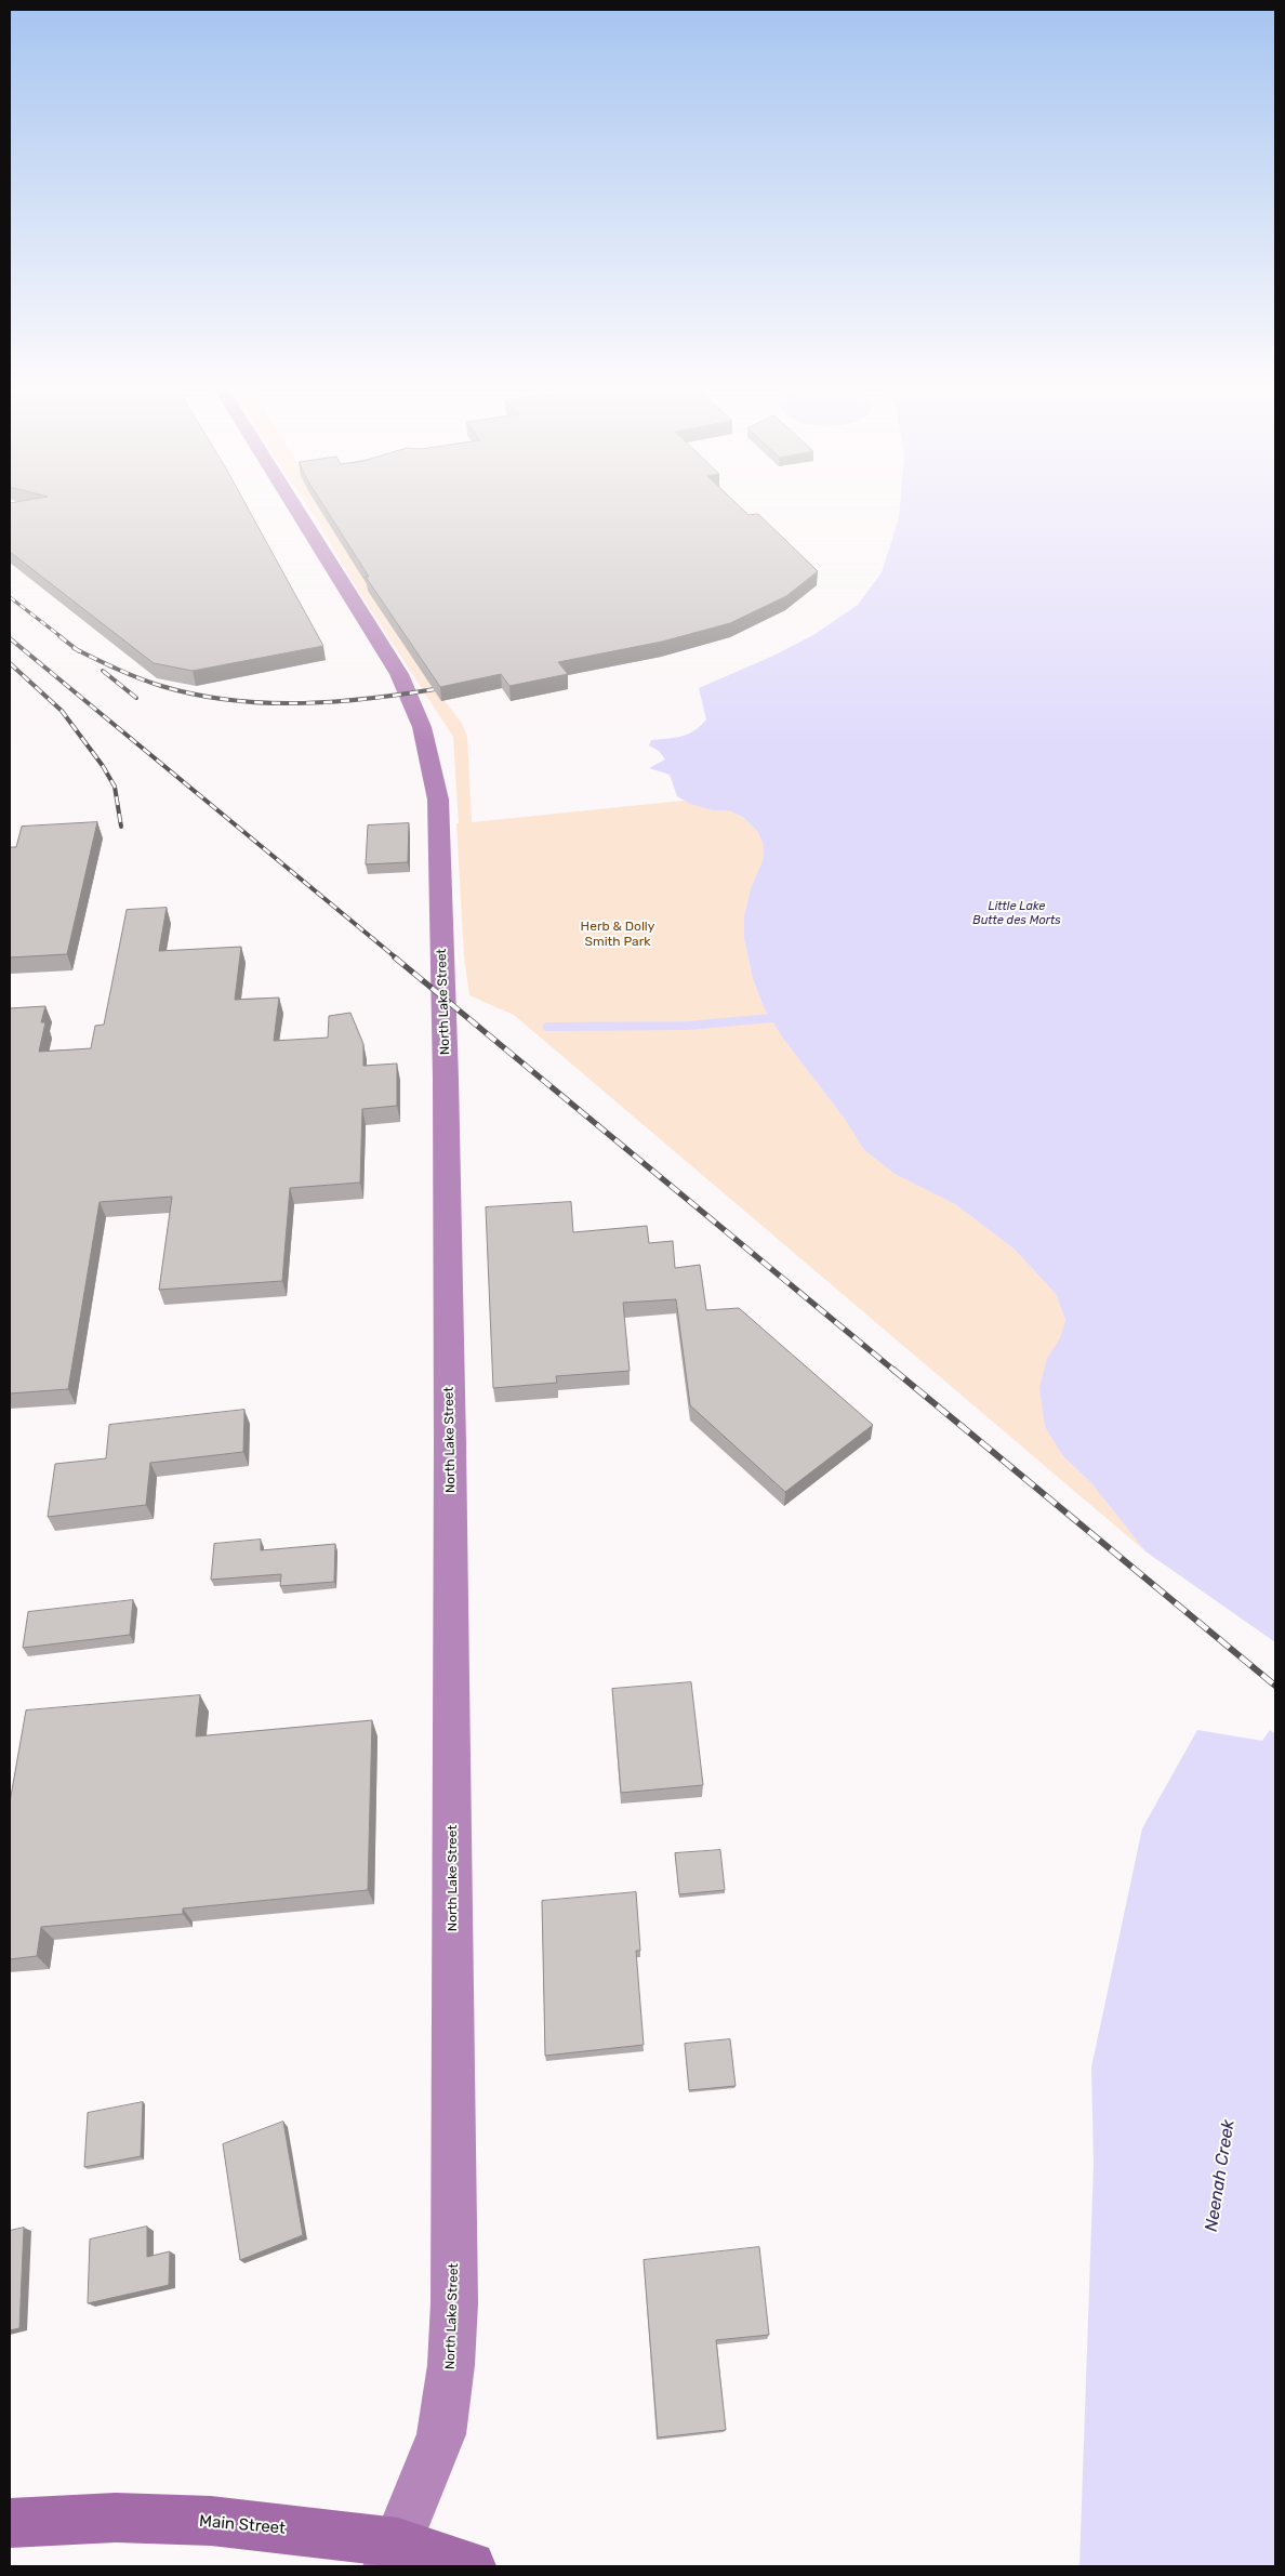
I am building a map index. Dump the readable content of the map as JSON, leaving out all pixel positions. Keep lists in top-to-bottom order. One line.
{"streets":{"main road":["North Lake Street","Main Street"]},"crossings":[["North Lake Street","Main Street"]],"water":["Little Lake Butte des Morts","Neenah Creek"],"parks":["Herb & Dolly Smith Park"]}
